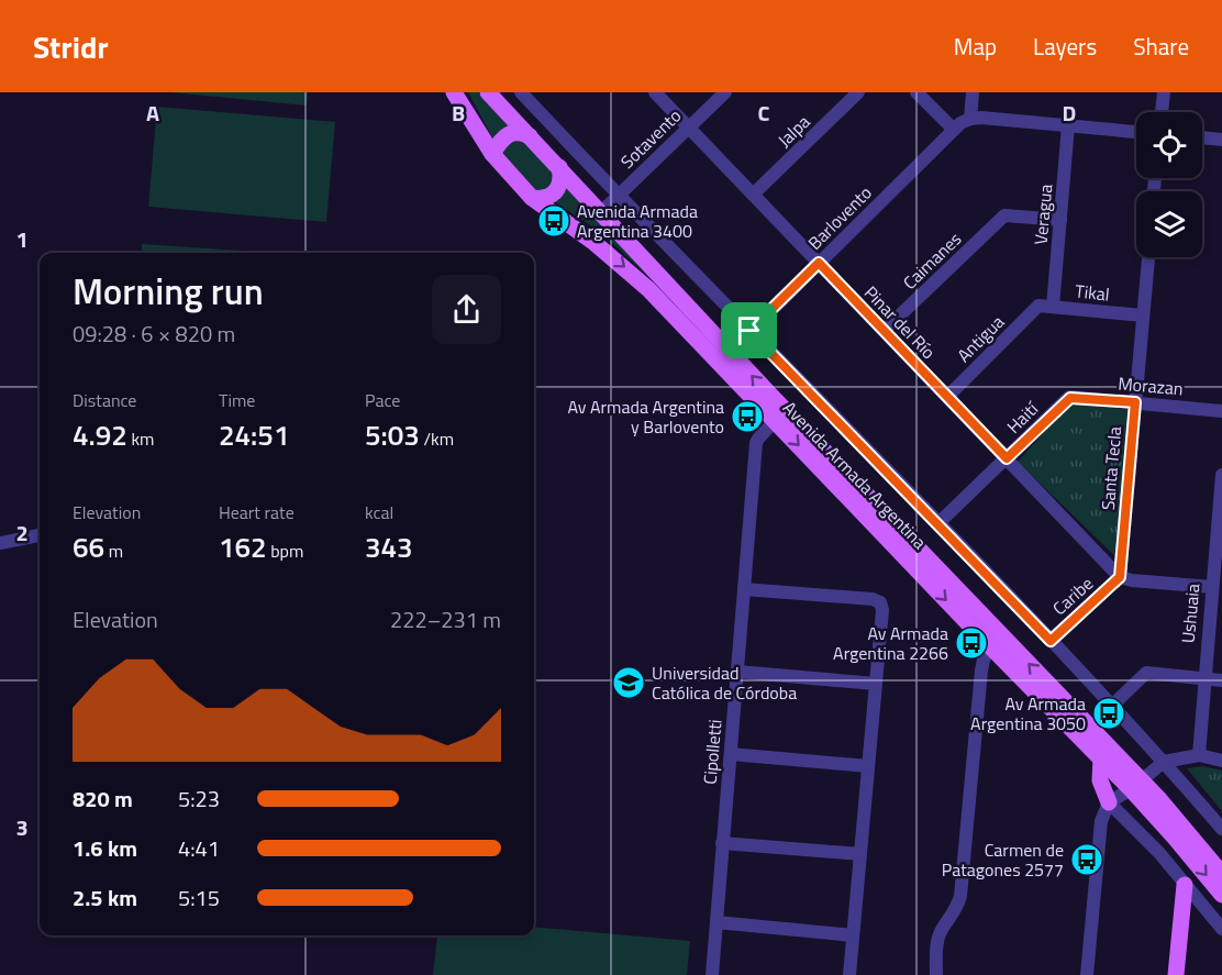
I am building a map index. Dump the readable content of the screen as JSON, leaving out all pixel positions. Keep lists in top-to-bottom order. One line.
{"streets":{"main road":["Avenida Armada Argentina"],"street":["Jalpa","Sotavento","Veragua","Barlovento","Caimanes","Tikal","Pinar del Río","Antigua","Morazan","Haití","Santa Tecla","Caribe","Ushuaia","Cipolletti"]},"crossings":[["Jalpa","Pinar del Río"],["Sotavento","Pinar del Río"],["Sotavento","Avenida Armada Argentina"],["Veragua","Caimanes"],["Veragua","Tikal"],["Veragua","Antigua"],["Barlovento","Pinar del Río"],["Barlovento","Avenida Armada Argentina"],["Caimanes","Pinar del Río"],["Tikal","Antigua"],["Tikal","Santa Tecla"],["Pinar del Río","Antigua"],["Pinar del Río","Haití"],["Pinar del Río","Santa Tecla"],["Pinar del Río","Caribe"],["Morazan","Haití"],["Morazan","Santa Tecla"],["Haití","Avenida Armada Argentina"],["Santa Tecla","Caribe"],["Avenida Armada Argentina","Caribe"],["Avenida Armada Argentina","Cipolletti"]],"places":{"bus stop":["Avenida Armada Argentina 3400","Av Armada Argentina y Barlovento","Av Armada Argentina 2266","Av Armada Argentina 3050","Carmen de Patagones 2577"],"school or university":["Universidad Católica de Córdoba"]},"page":{"header":"Stridr","nav":["Map","Layers","Share"],"heading":["Morning run","09:28 · 6 × 820 m"],"stats":[["Distance","4.92 km"],["Time","24:51"],["Pace","5:03 /km"],["Elevation","66 m"],["Heart rate","162 bpm"],["kcal","343"]],"chart":["Elevation","222–231 m"],"list":[{"name":"820 m","note":"5:23"},{"name":"1.6 km","note":"4:41"},{"name":"2.5 km","note":"5:15"}]},"grid":{"columns":["A","B","C","D"],"rows":["1","2","3"]}}
